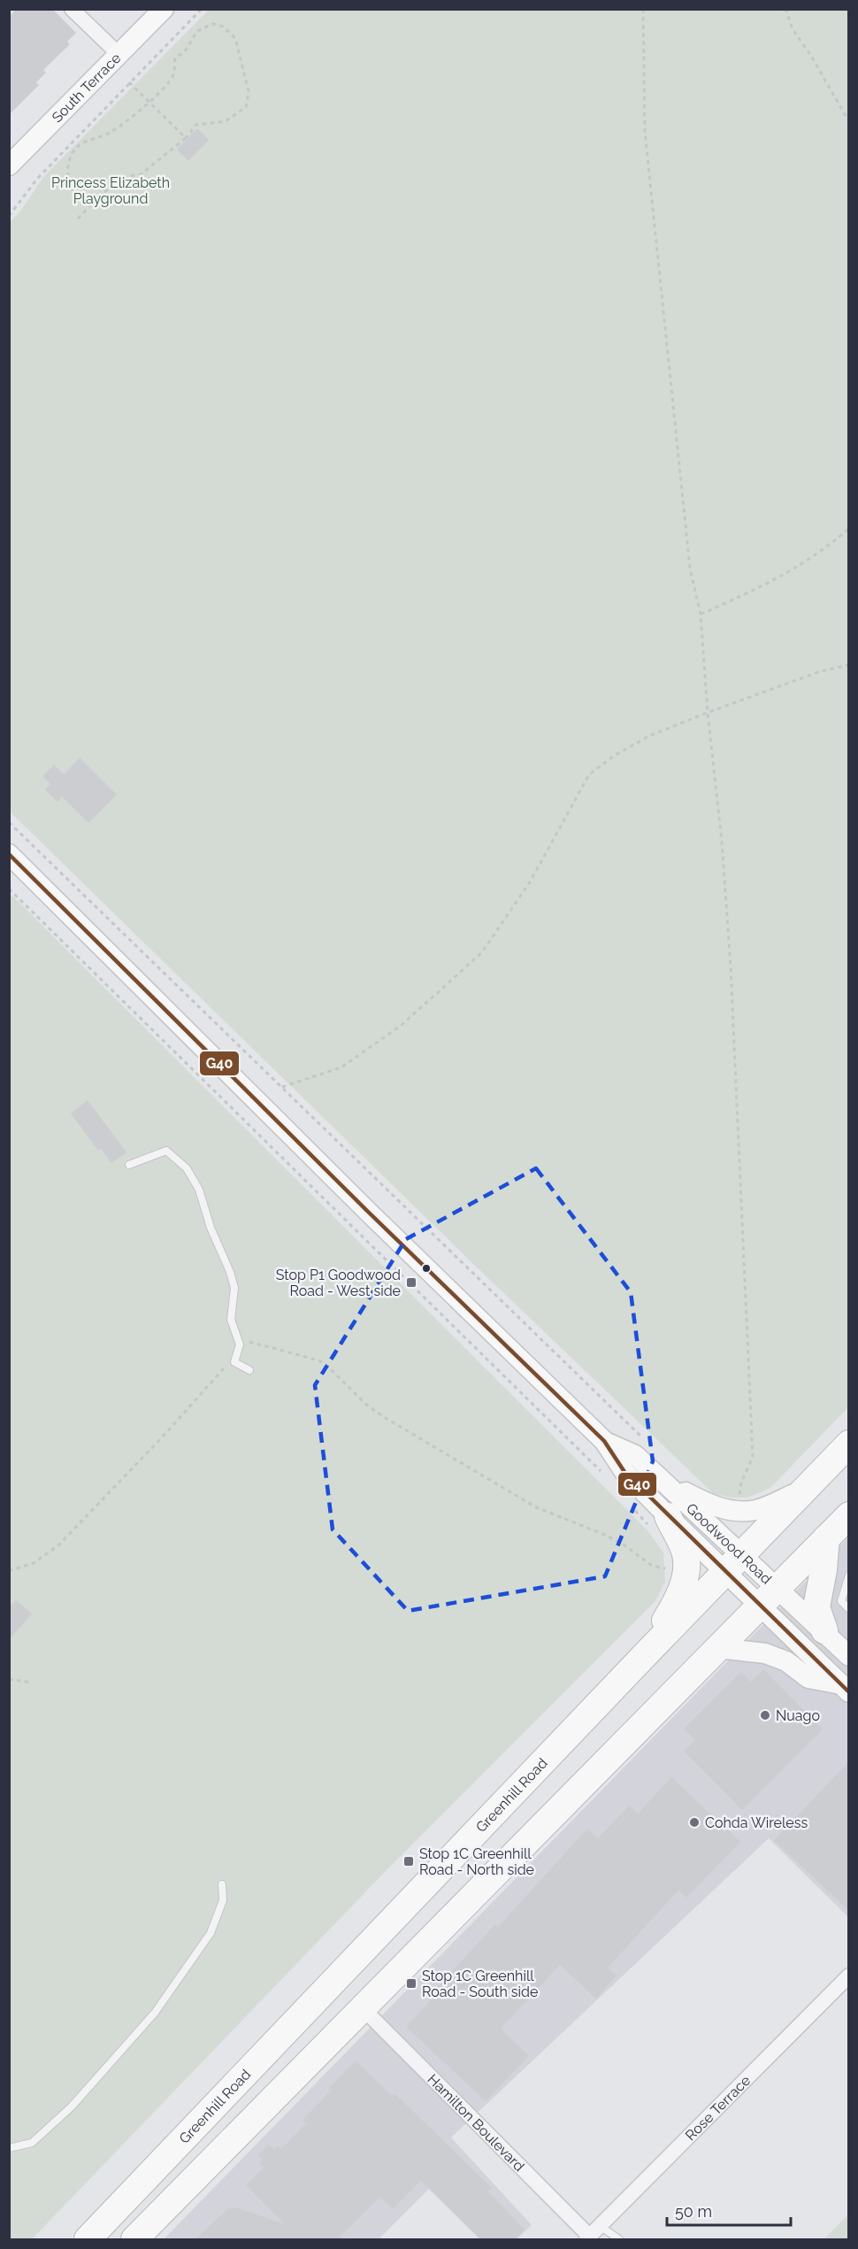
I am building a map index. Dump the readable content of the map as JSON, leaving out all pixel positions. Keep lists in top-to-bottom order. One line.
{"streets":{"highway":["Greenhill Road"],"main road":["South Terrace","Goodwood Road"],"street":["Rose Terrace","Hamilton Boulevard"]},"crossings":[["Goodwood Road","Greenhill Road"],["Rose Terrace","Hamilton Boulevard"]],"parks":["Princess Elizabeth Playground"],"places":{"transit":["Stop P1 Goodwood Road - West side","Stop 1C Greenhill Road - North side","Stop 1C Greenhill Road - South side"],"other":["Nuago","Cohda Wireless"]},"lines":["transit line G40"],"scale_bar":"50 m"}
